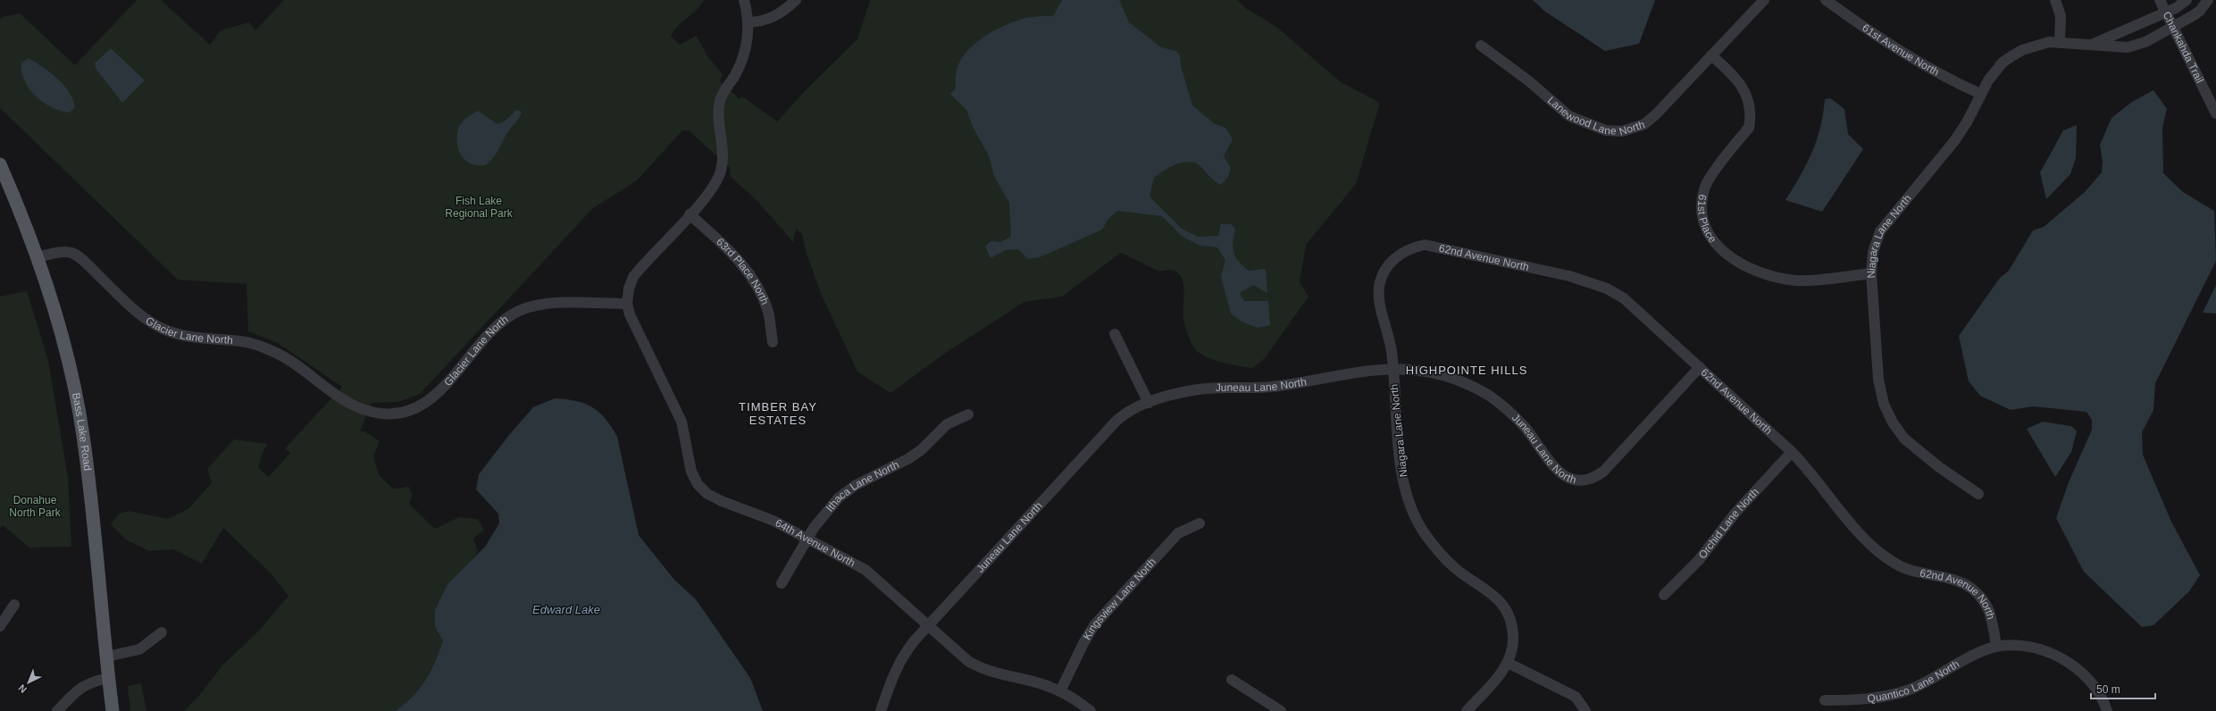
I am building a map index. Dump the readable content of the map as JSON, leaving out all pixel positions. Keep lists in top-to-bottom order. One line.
{"streets":{"main road":["Bass Lake Road"],"street":["Chankahda Trail","61st Avenue North","Lanewood Lane North","61st Place","Niagara Lane North","62nd Avenue North","63rd Place North","Glacier Lane North","Juneau Lane North","Ithaca Lane North","Orchid Lane North","64th Avenue North","Kingsview Lane North","Quantico Lane North"]},"crossings":[["Chankahda Trail","Niagara Lane North"],["61st Avenue North","Niagara Lane North"],["Lanewood Lane North","61st Place"],["61st Place","Niagara Lane North"],["Niagara Lane North","62nd Avenue North"],["Niagara Lane North","Juneau Lane North"],["62nd Avenue North","Juneau Lane North"],["62nd Avenue North","Orchid Lane North"],["62nd Avenue North","Quantico Lane North"],["Glacier Lane North","Bass Lake Road"],["Glacier Lane North","64th Avenue North"],["Juneau Lane North","64th Avenue North"],["Ithaca Lane North","64th Avenue North"],["64th Avenue North","Kingsview Lane North"]],"districts":["HIGHPOINTE HILLS","TIMBER BAY ESTATES"],"water":["Edward Lake"],"parks":["Fish Lake Regional Park","Donahue North Park"],"scale_bar":"50 m","north":"bottom left"}
